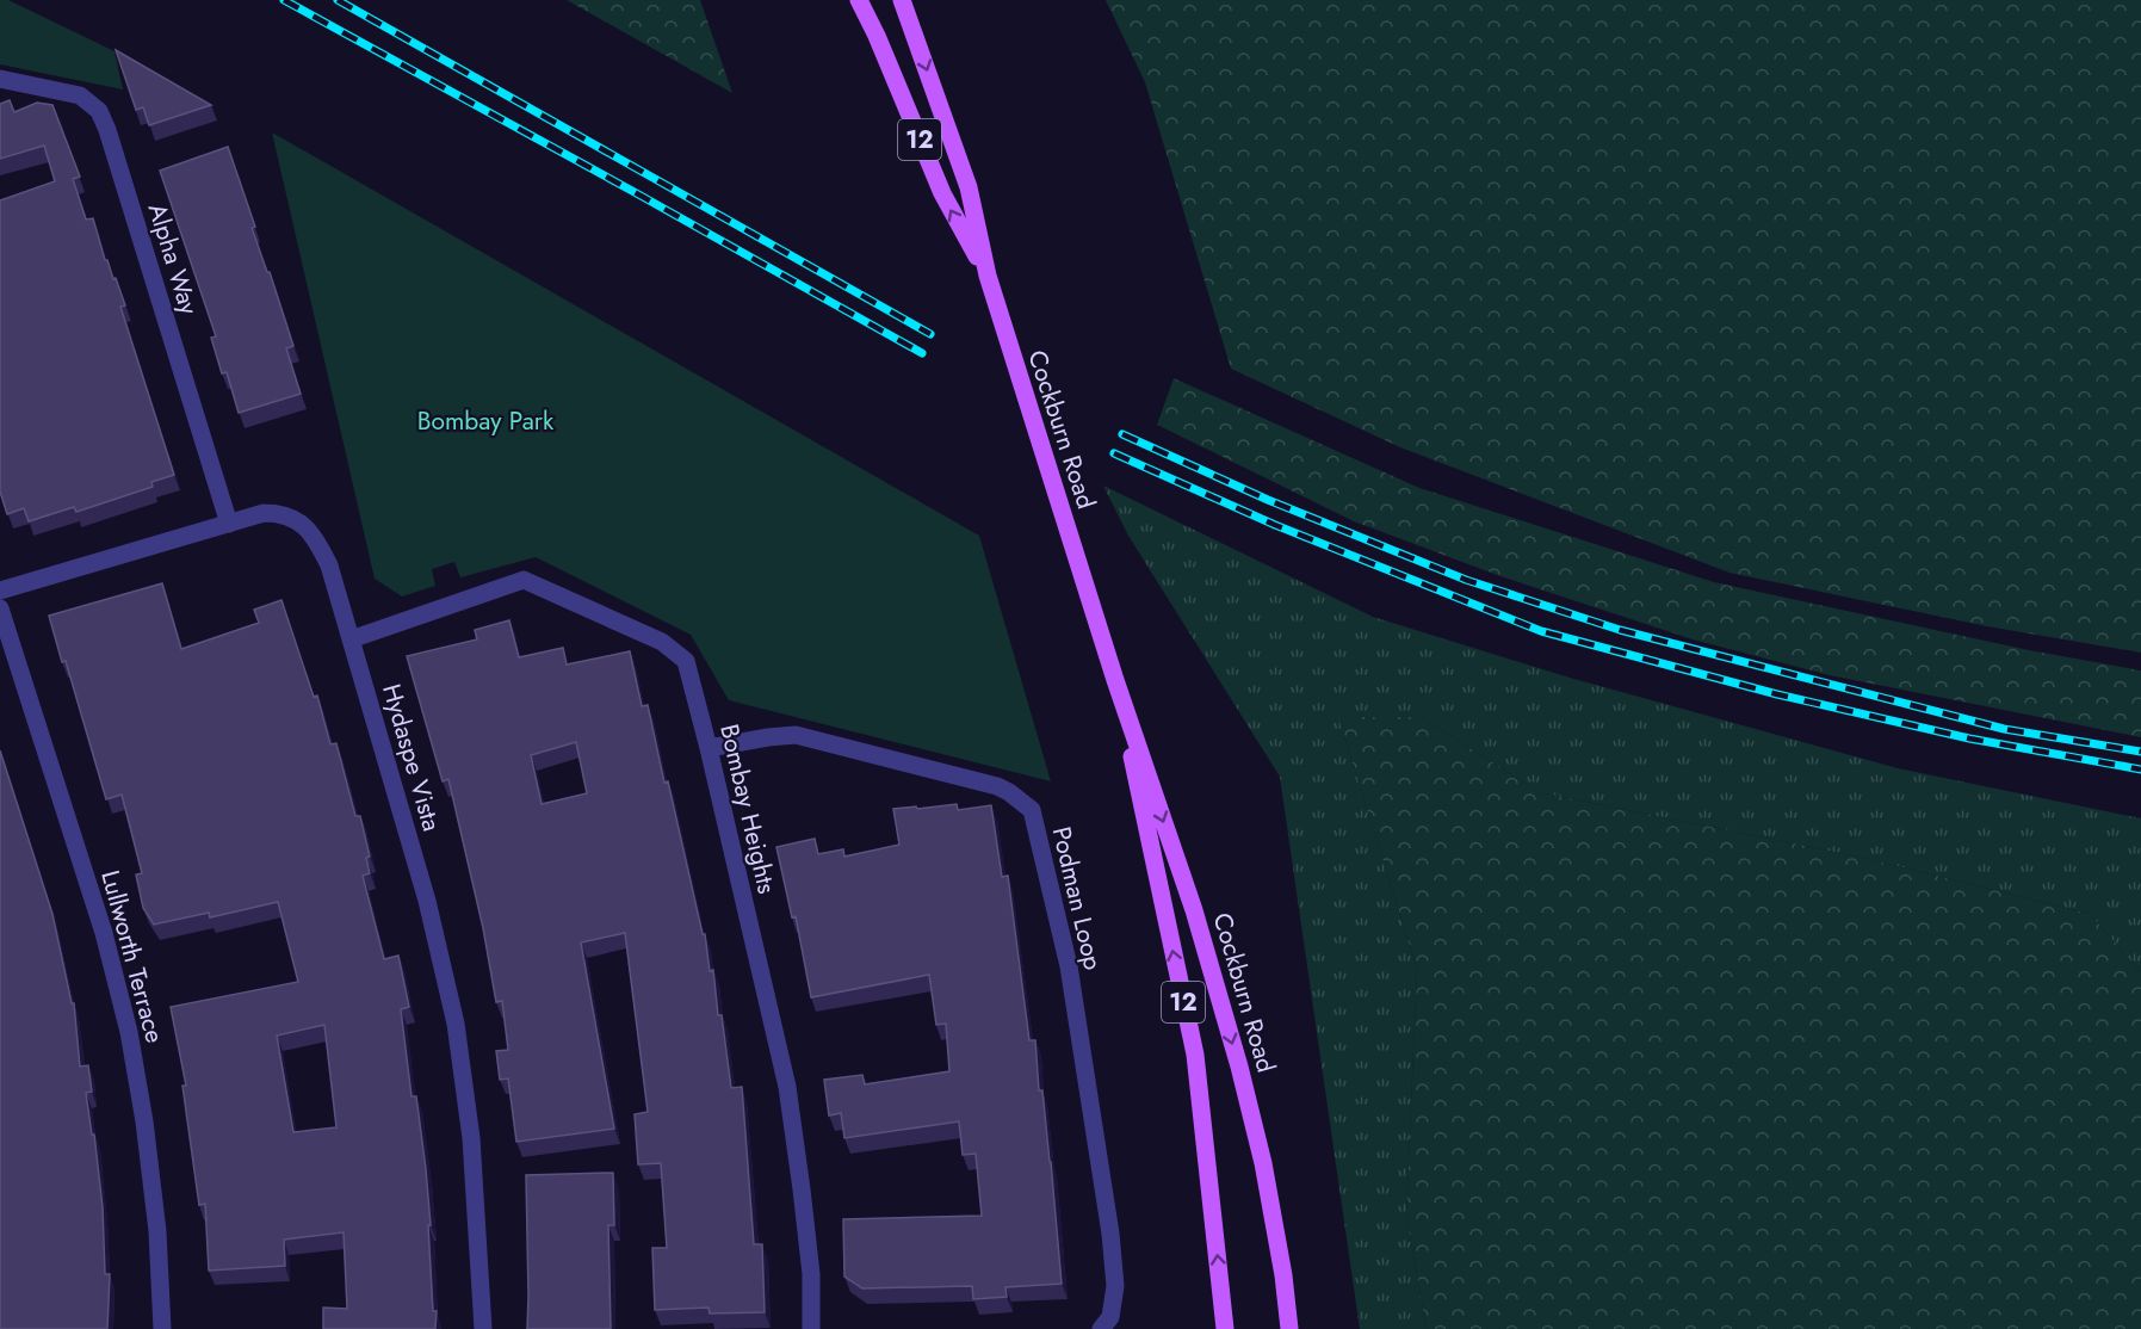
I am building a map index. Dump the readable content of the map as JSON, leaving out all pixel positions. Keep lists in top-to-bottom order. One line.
{"streets":{"main road":["12","Cockburn Road"],"street":["Alpha Way","Hydaspe Vista","Bombay Heights","Podman Loop","Lullworth Terrace"]},"crossings":[["Alpha Way","Hydaspe Vista"],["Hydaspe Vista","Bombay Heights"],["Bombay Heights","Podman Loop"]],"parks":["Bombay Park"]}
